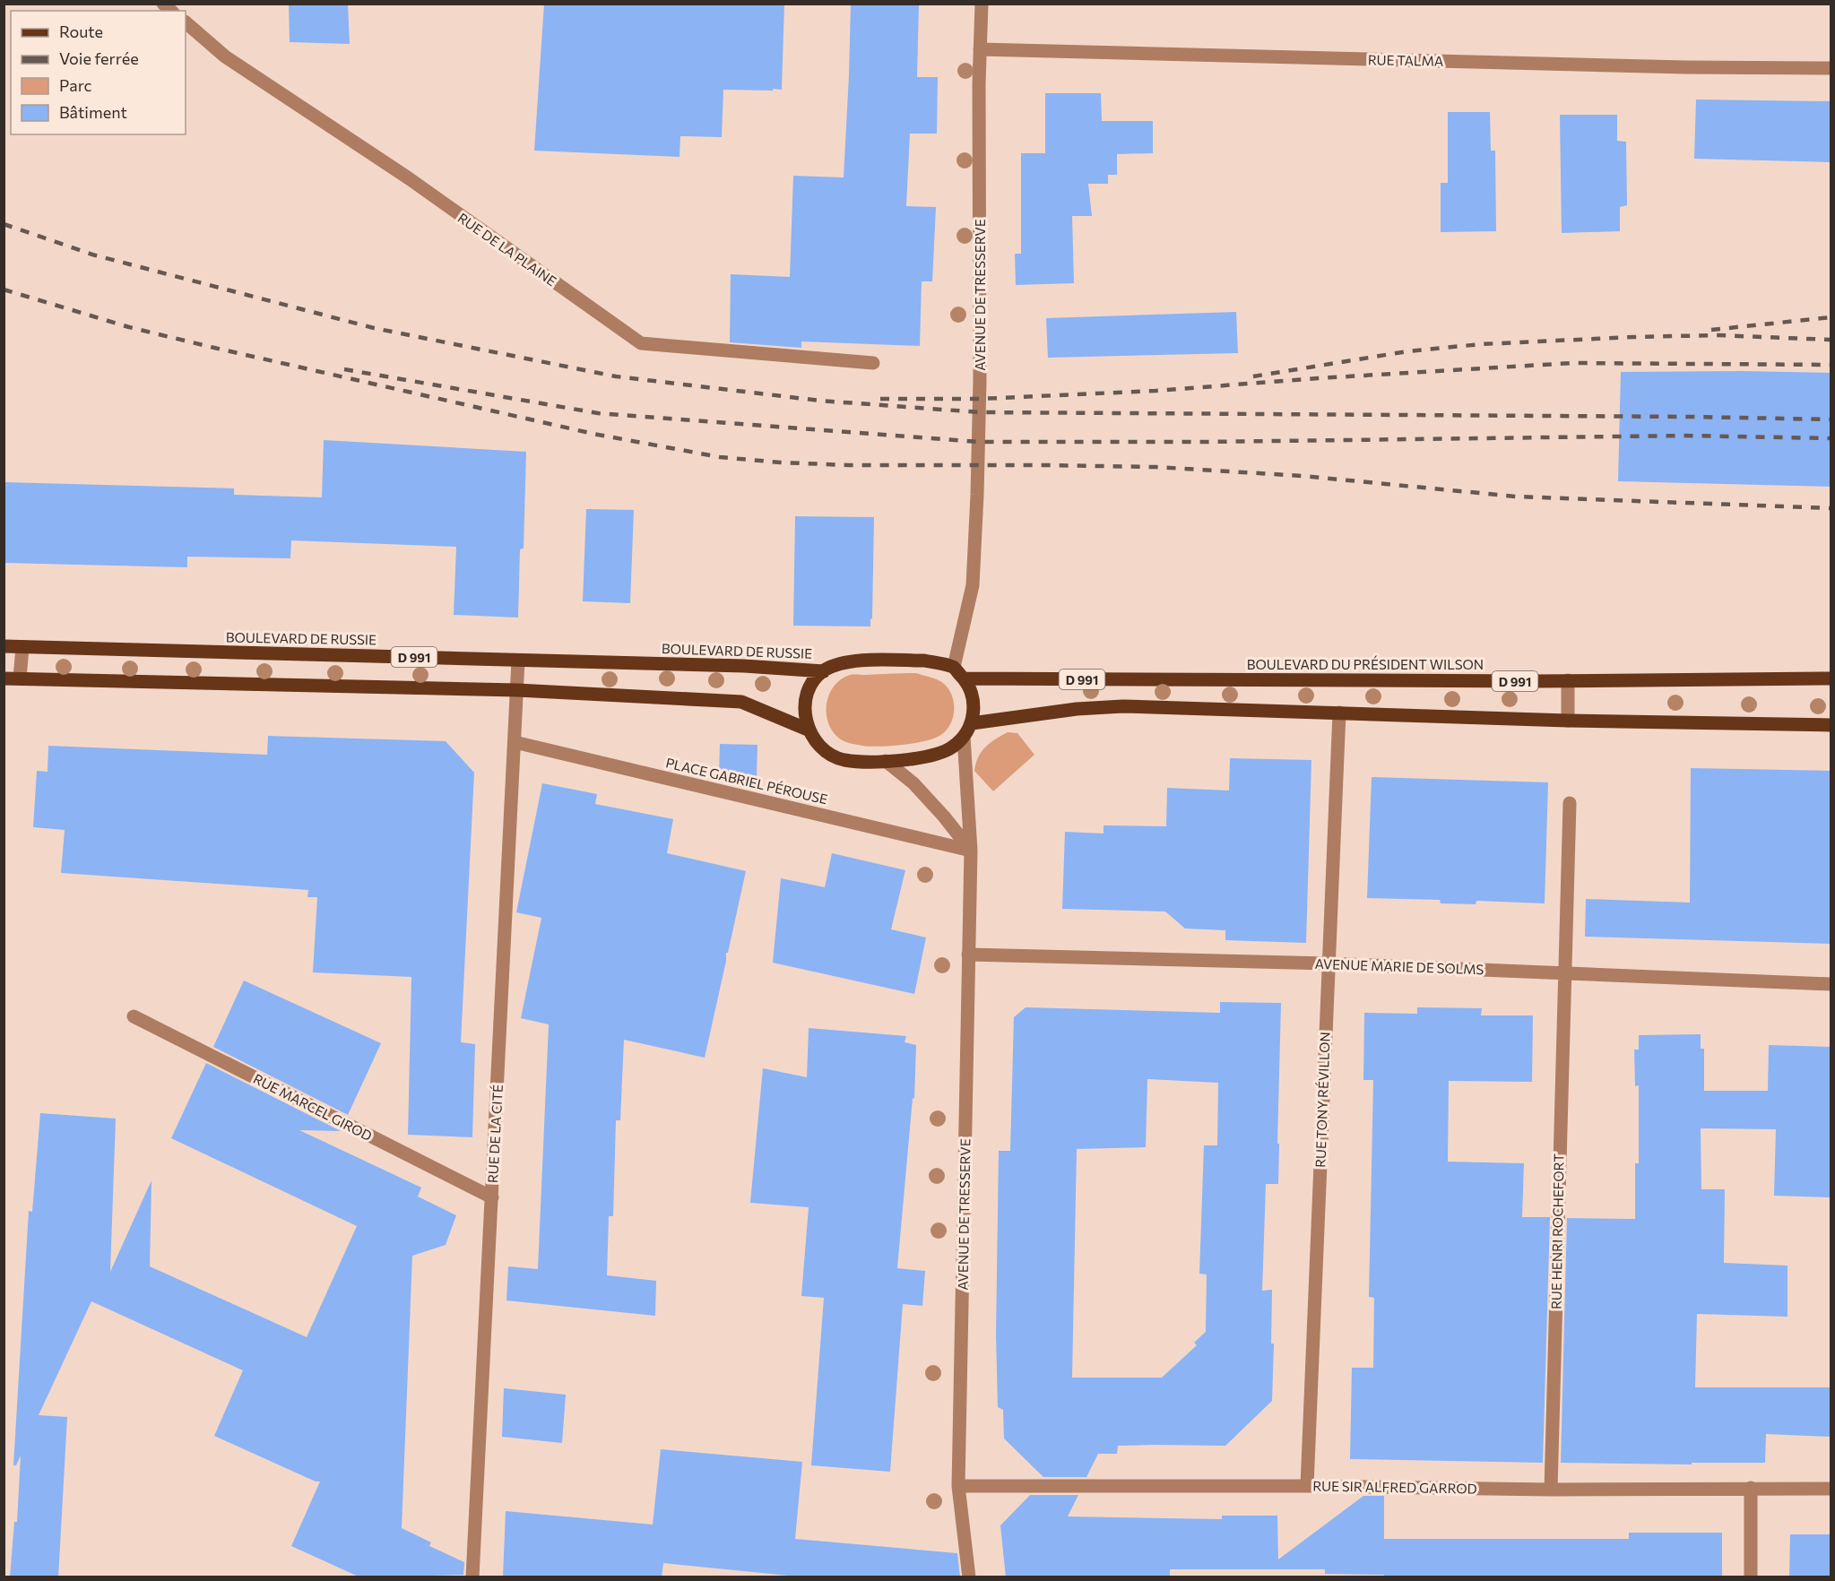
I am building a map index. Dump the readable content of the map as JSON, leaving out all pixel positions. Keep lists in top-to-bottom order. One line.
{"streets":{"main road":["BOULEVARD DE RUSSIE","D 991","BOULEVARD DU PRÉSIDENT WILSON"],"street":["RUE TALMA","RUE DE LA PLAINE","AVENUE DE TRESSERVE","PLACE GABRIEL PÉROUSE","AVENUE MARIE DE SOLMS","RUE TONY RÉVILLON","RUE MARCEL GIROD","RUE DE LA CITÉ","RUE HENRI ROCHEFORT","RUE SIR ALFRED GARROD"]},"crossings":[["RUE TALMA","AVENUE DE TRESSERVE"],["AVENUE DE TRESSERVE","BOULEVARD DE RUSSIE"],["AVENUE DE TRESSERVE","D 991"],["AVENUE DE TRESSERVE","BOULEVARD DU PRÉSIDENT WILSON"],["AVENUE DE TRESSERVE","PLACE GABRIEL PÉROUSE"],["AVENUE DE TRESSERVE","AVENUE MARIE DE SOLMS"],["AVENUE DE TRESSERVE","RUE SIR ALFRED GARROD"],["BOULEVARD DE RUSSIE","D 991"],["BOULEVARD DE RUSSIE","BOULEVARD DU PRÉSIDENT WILSON"],["BOULEVARD DE RUSSIE","RUE DE LA CITÉ"],["D 991","BOULEVARD DU PRÉSIDENT WILSON"],["D 991","RUE TONY RÉVILLON"],["PLACE GABRIEL PÉROUSE","RUE DE LA CITÉ"],["AVENUE MARIE DE SOLMS","RUE TONY RÉVILLON"],["AVENUE MARIE DE SOLMS","RUE HENRI ROCHEFORT"],["RUE TONY RÉVILLON","RUE SIR ALFRED GARROD"],["RUE MARCEL GIROD","RUE DE LA CITÉ"],["RUE HENRI ROCHEFORT","RUE SIR ALFRED GARROD"]],"legend":["Route","Voie ferrée","Parc","Bâtiment"]}
